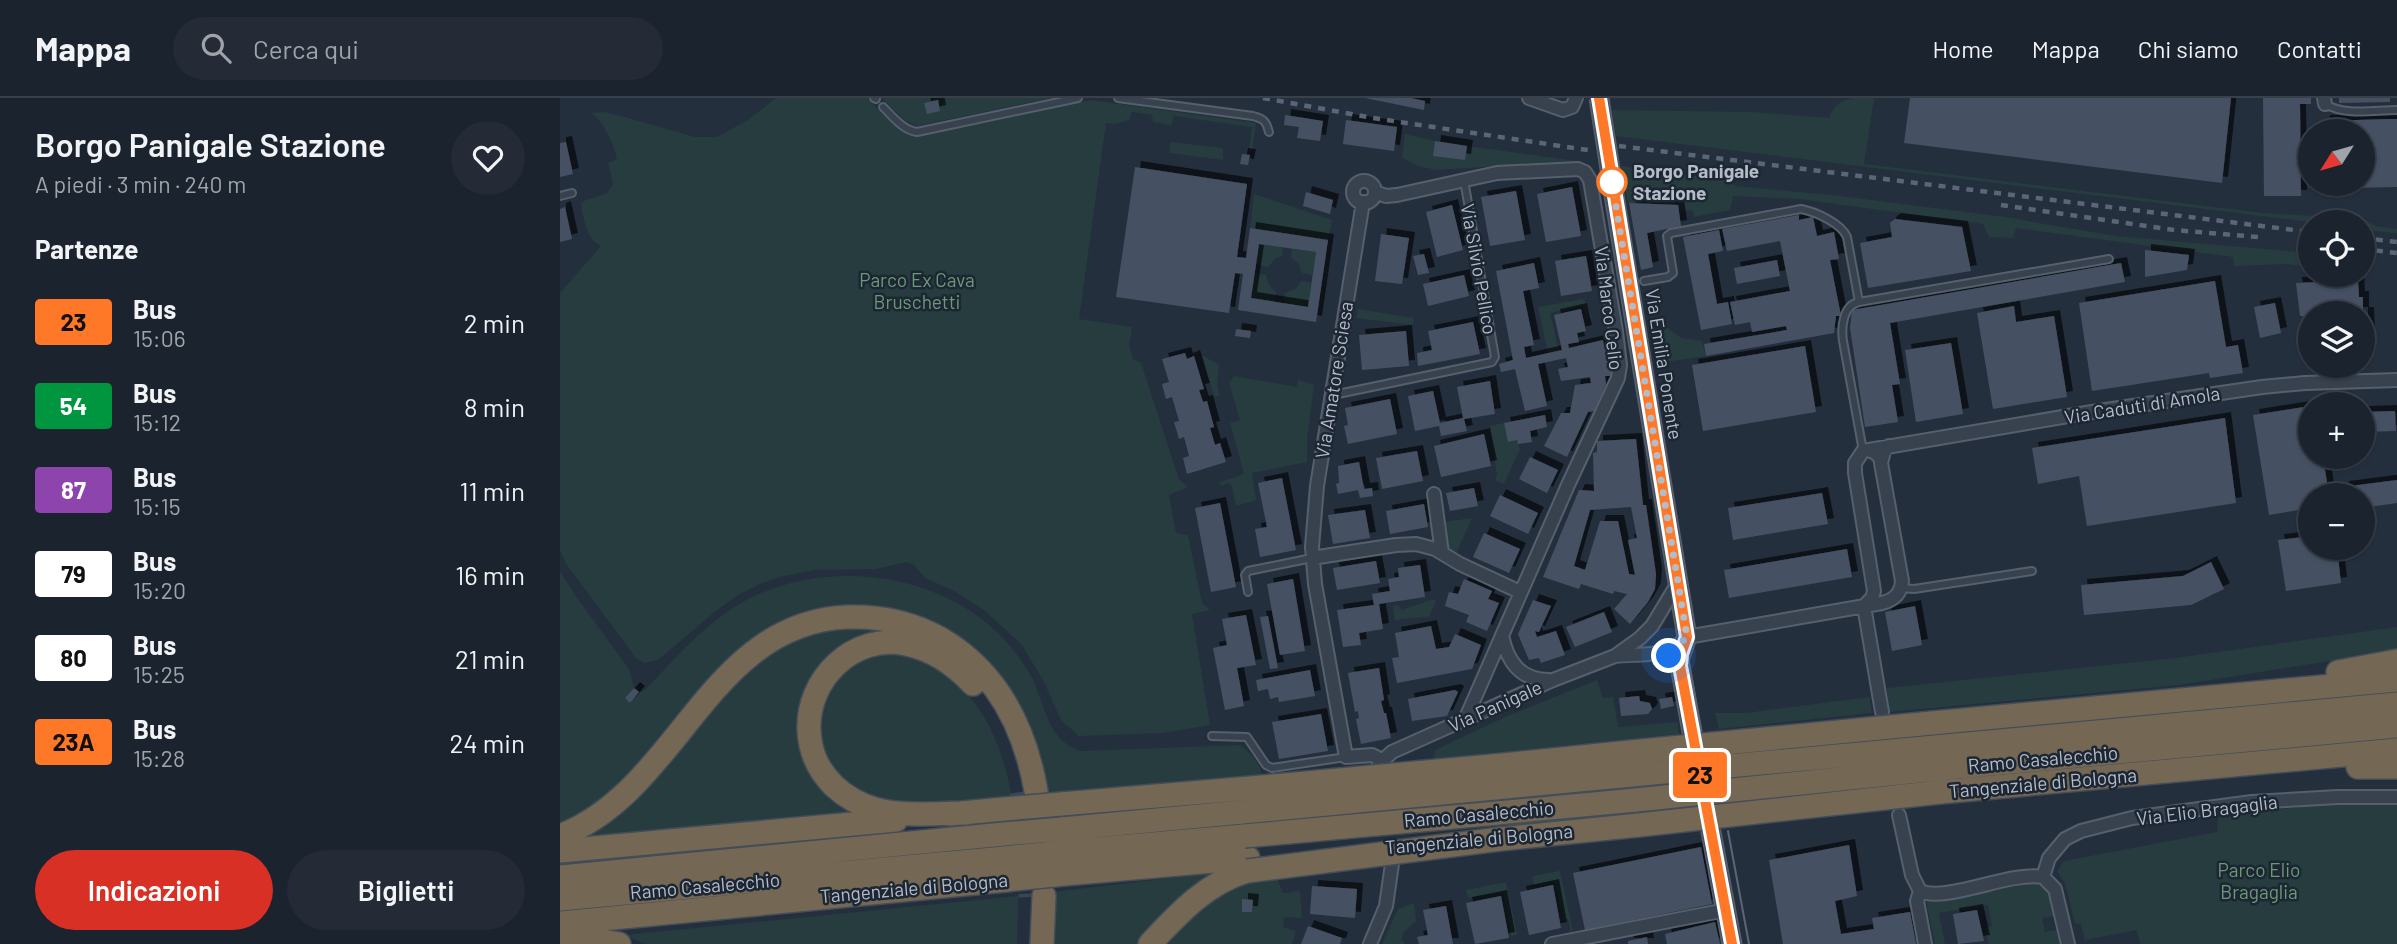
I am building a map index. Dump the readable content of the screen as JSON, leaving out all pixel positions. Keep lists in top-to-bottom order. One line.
{"streets":{"highway":["Ramo Casalecchio","Tangenziale di Bologna"],"main road":["Via Emilia Ponente"],"street":["Via Marco Celio","Via Amatore Sciesa","Via Caduti di Amola","Via Panigale","Via Elio Bragaglia"],"lane":["Via Silvio Pellico"]},"crossings":[["Via Silvio Pellico","Via Marco Celio"],["Via Silvio Pellico","Via Amatore Sciesa"],["Via Marco Celio","Via Amatore Sciesa"],["Via Marco Celio","Via Panigale"],["Via Emilia Ponente","Via Panigale"],["Via Amatore Sciesa","Via Panigale"],["Ramo Casalecchio","Tangenziale di Bologna"]],"parks":["Parco Ex Cava Bruschetti","Parco Elio Bragaglia"],"places":["Borgo Panigale Stazione"],"lines":["bus line 23"],"north":"bottom left","page":{"header":"Mappa","search":"Cerca qui","nav":["Home","Mappa","Chi siamo","Contatti"],"heading":[["Borgo Panigale Stazione","A piedi · 3 min · 240 m"],"Partenze"],"on_map":"23","map_buttons":["+","−"],"list":[{"mark":"23","name":"Bus","note":"15:06","value":"2 min"},{"mark":"54","name":"Bus","note":"15:12","value":"8 min"},{"mark":"87","name":"Bus","note":"15:15","value":"11 min"},{"mark":"79","name":"Bus","note":"15:20","value":"16 min"},{"mark":"80","name":"Bus","note":"15:25","value":"21 min"},{"mark":"23A","name":"Bus","note":"15:28","value":"24 min"}],"buttons":["Indicazioni","Biglietti"]}}
